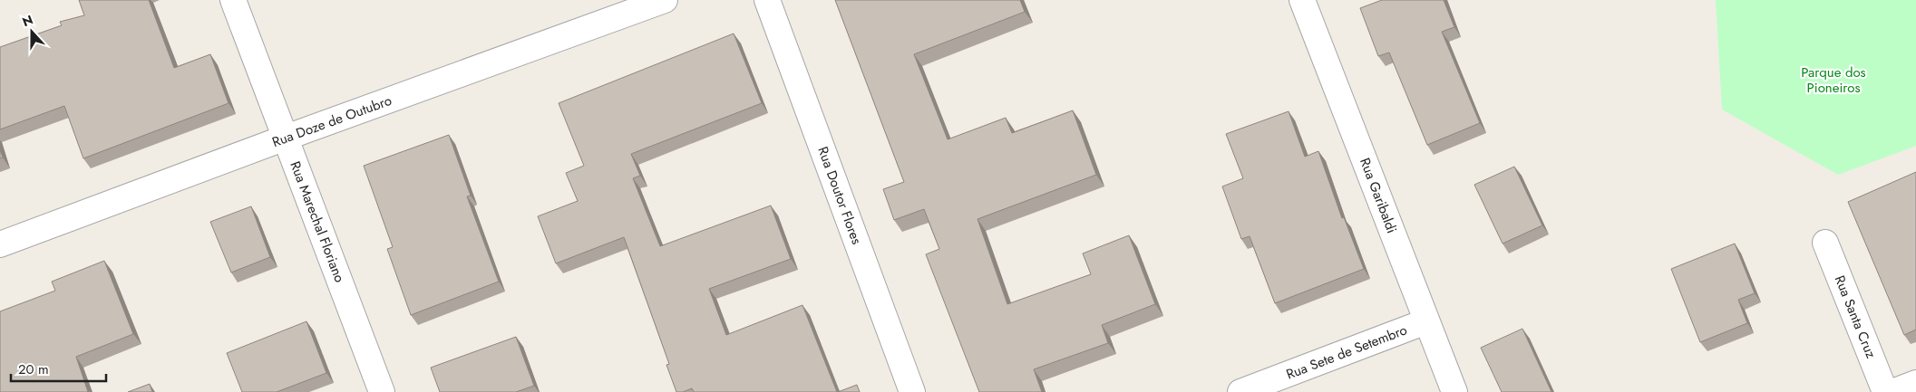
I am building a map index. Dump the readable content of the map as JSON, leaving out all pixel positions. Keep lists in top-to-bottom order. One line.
{"streets":{"street":["Rua Doze de Outubro","Rua Doutor Flores","Rua Garibaldi","Rua Marechal Floriano","Rua Santa Cruz","Rua Sete de Setembro"]},"crossings":[["Rua Doze de Outubro","Rua Marechal Floriano"],["Rua Garibaldi","Rua Sete de Setembro"]],"parks":["Parque dos Pioneiros"],"scale_bar":"20 m","north":"top"}
